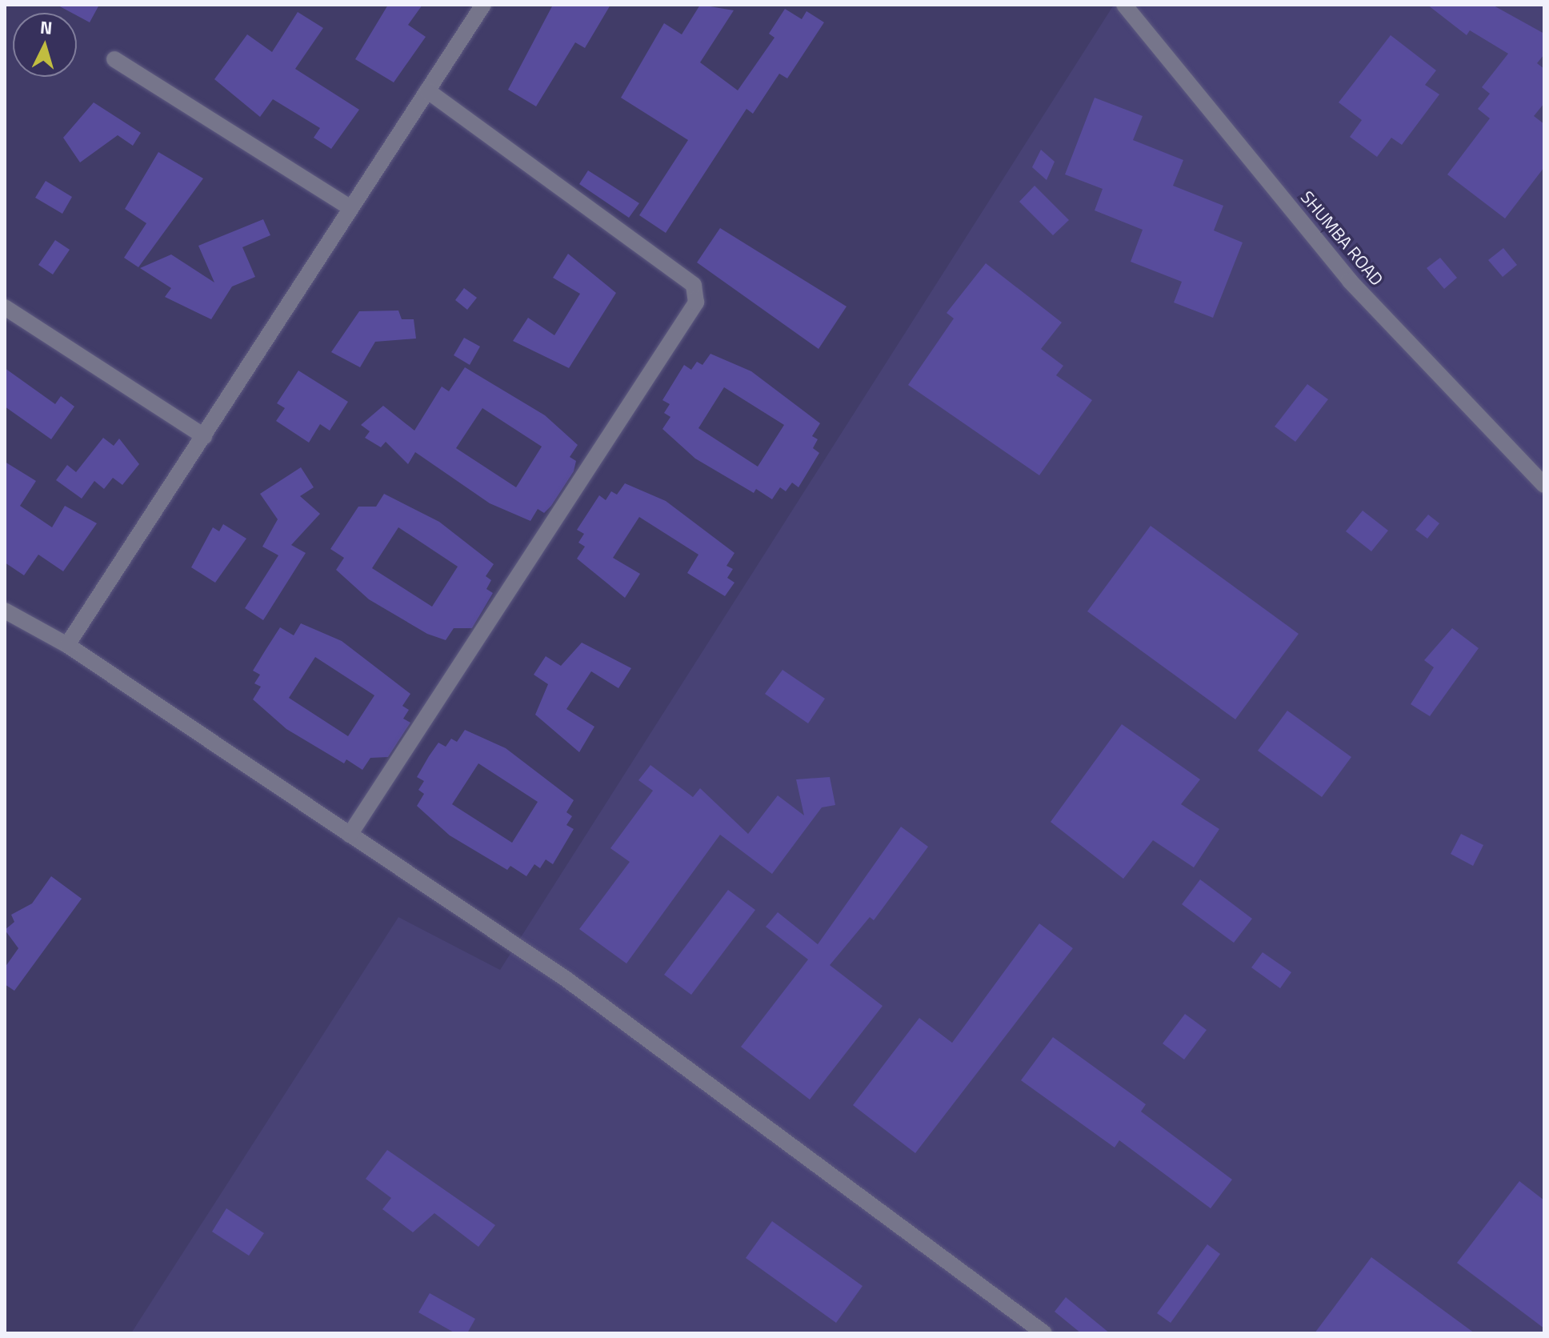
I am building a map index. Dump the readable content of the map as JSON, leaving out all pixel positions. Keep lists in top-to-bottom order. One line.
{"streets":{"street":["SHUMBA ROAD"]},"north":"top"}
